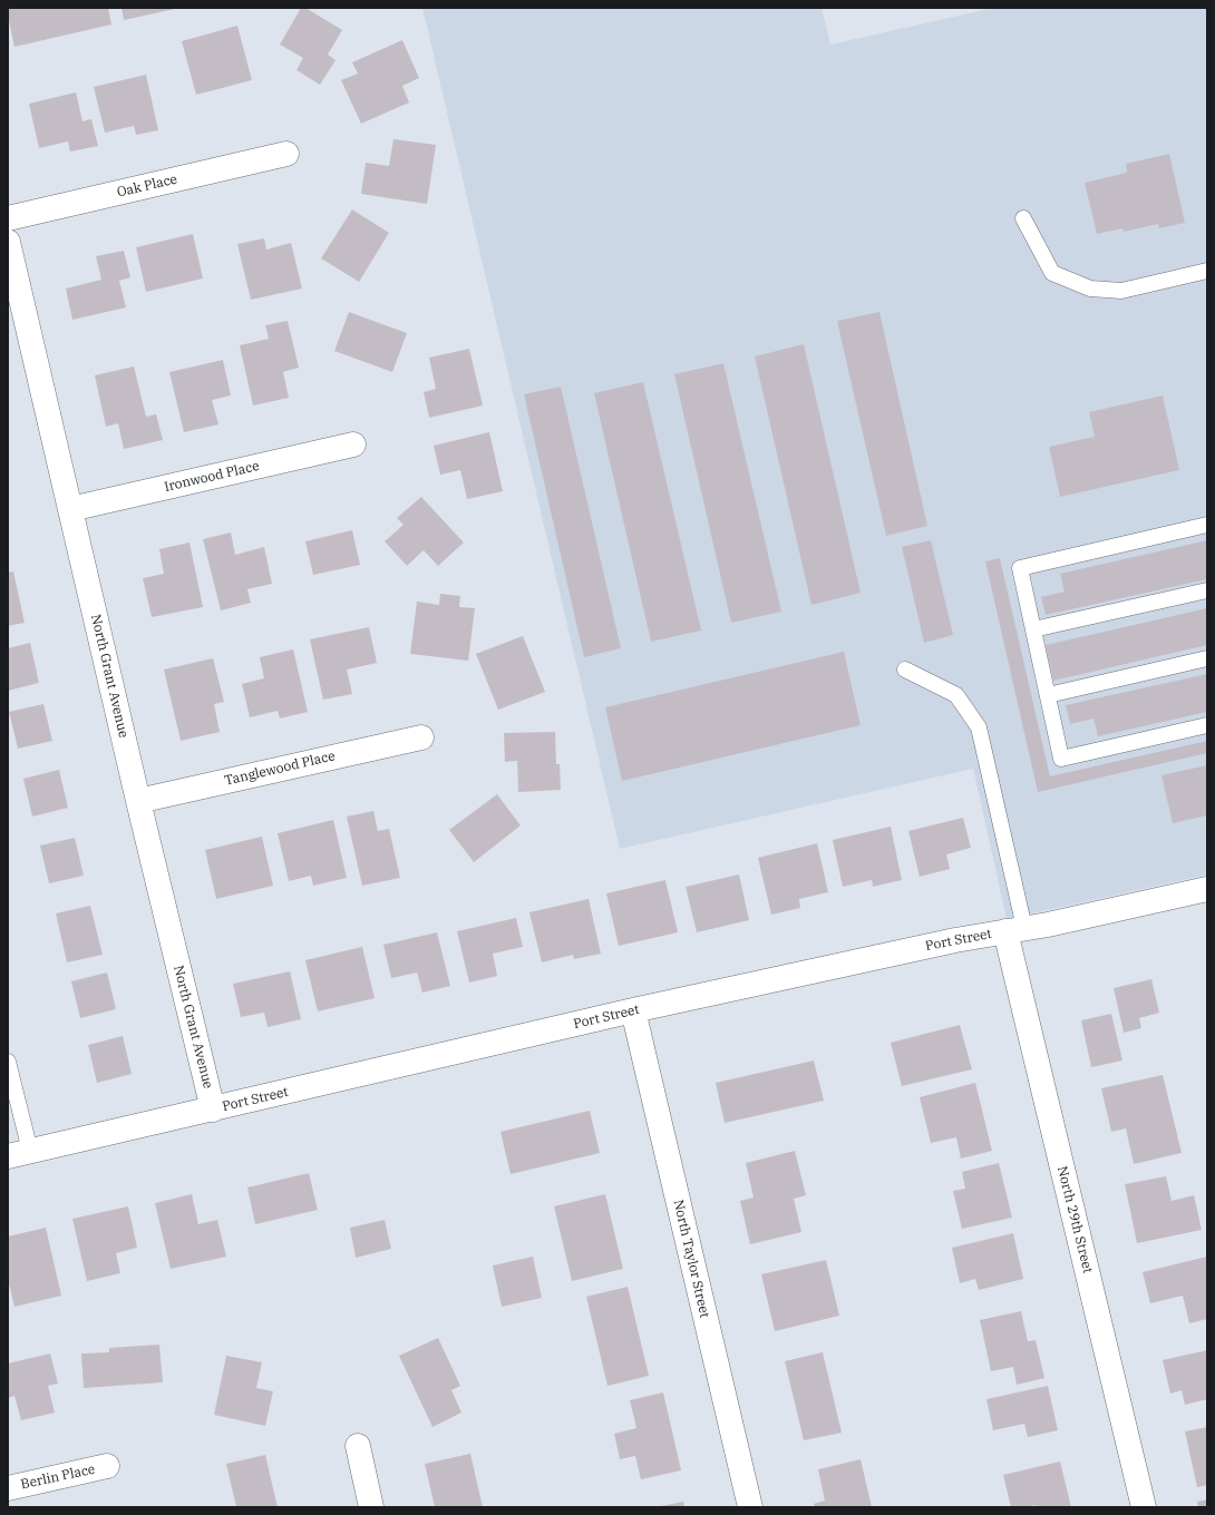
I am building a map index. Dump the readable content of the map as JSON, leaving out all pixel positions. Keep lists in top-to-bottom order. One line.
{"streets":{"street":["Oak Place","Ironwood Place","North Grant Avenue","Tanglewood Place","Port Street","North 29th Street","North Taylor Street","Berlin Place"]},"crossings":[["Ironwood Place","North Grant Avenue"],["North Grant Avenue","Tanglewood Place"],["North Grant Avenue","Port Street"],["Port Street","North 29th Street"],["Port Street","North Taylor Street"]]}
